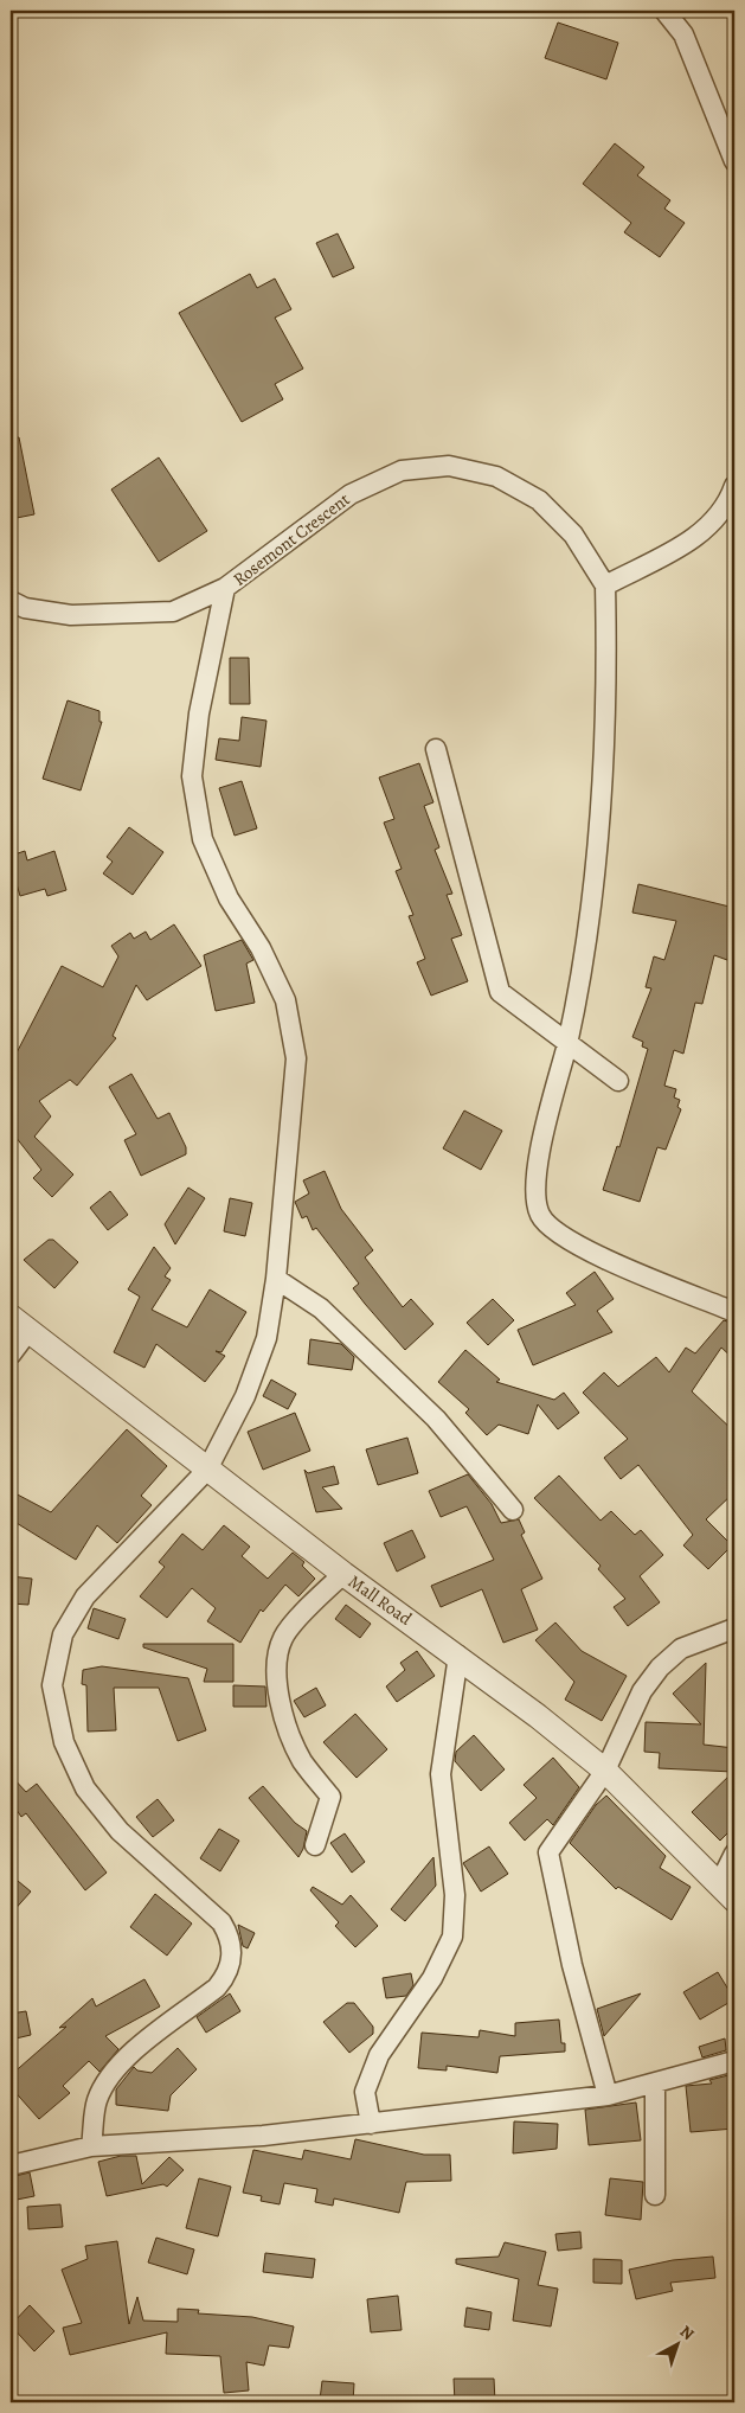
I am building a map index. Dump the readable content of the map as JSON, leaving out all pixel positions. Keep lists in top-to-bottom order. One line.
{"streets":{"street":["Rosemont Crescent","Mall Road"]},"north":"top right"}
